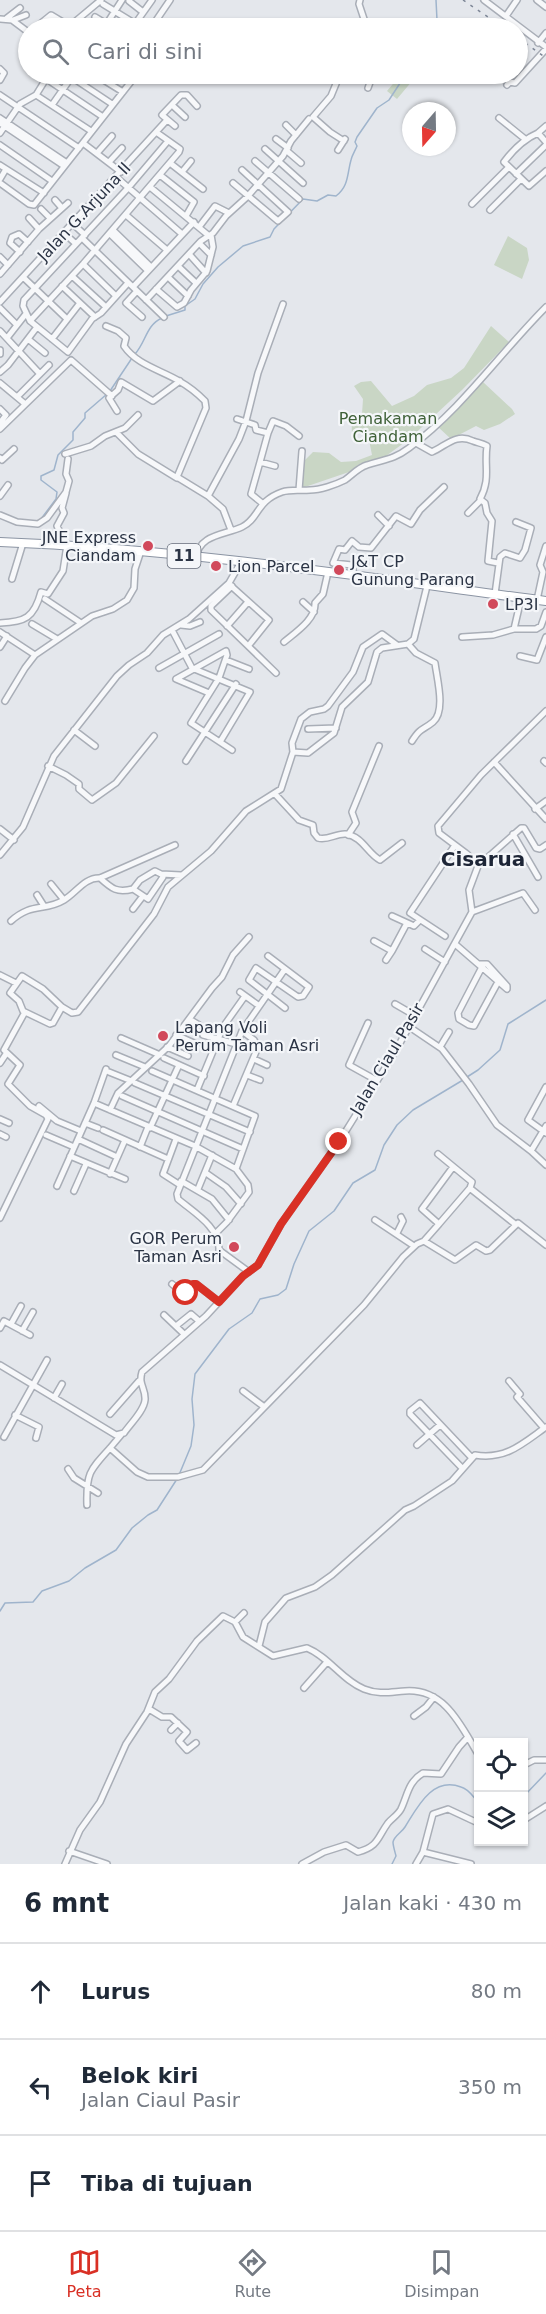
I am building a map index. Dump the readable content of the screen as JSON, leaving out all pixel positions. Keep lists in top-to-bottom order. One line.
{"streets":{"highway":["11"],"street":["Jalan G.Arjuna ll","Jalan Ciaul Pasir"]},"districts":["Cisarua"],"parks":["Pemakaman Ciandam"],"places":["JNE Express Ciandam","Lion Parcel","J&T CP Gunung Parang","LP3I","Lapang Voli Perum Taman Asri","GOR Perum Taman Asri"],"north":"bottom","page":{"search":"Cari di sini","heading":["6 mnt","Jalan kaki · 430 m"],"list":[["Lurus","80 m"],["Belok kiri","Jalan Ciaul Pasir","350 m"],"Tiba di tujuan"],"nav":["Peta","Rute","Disimpan"]}}
